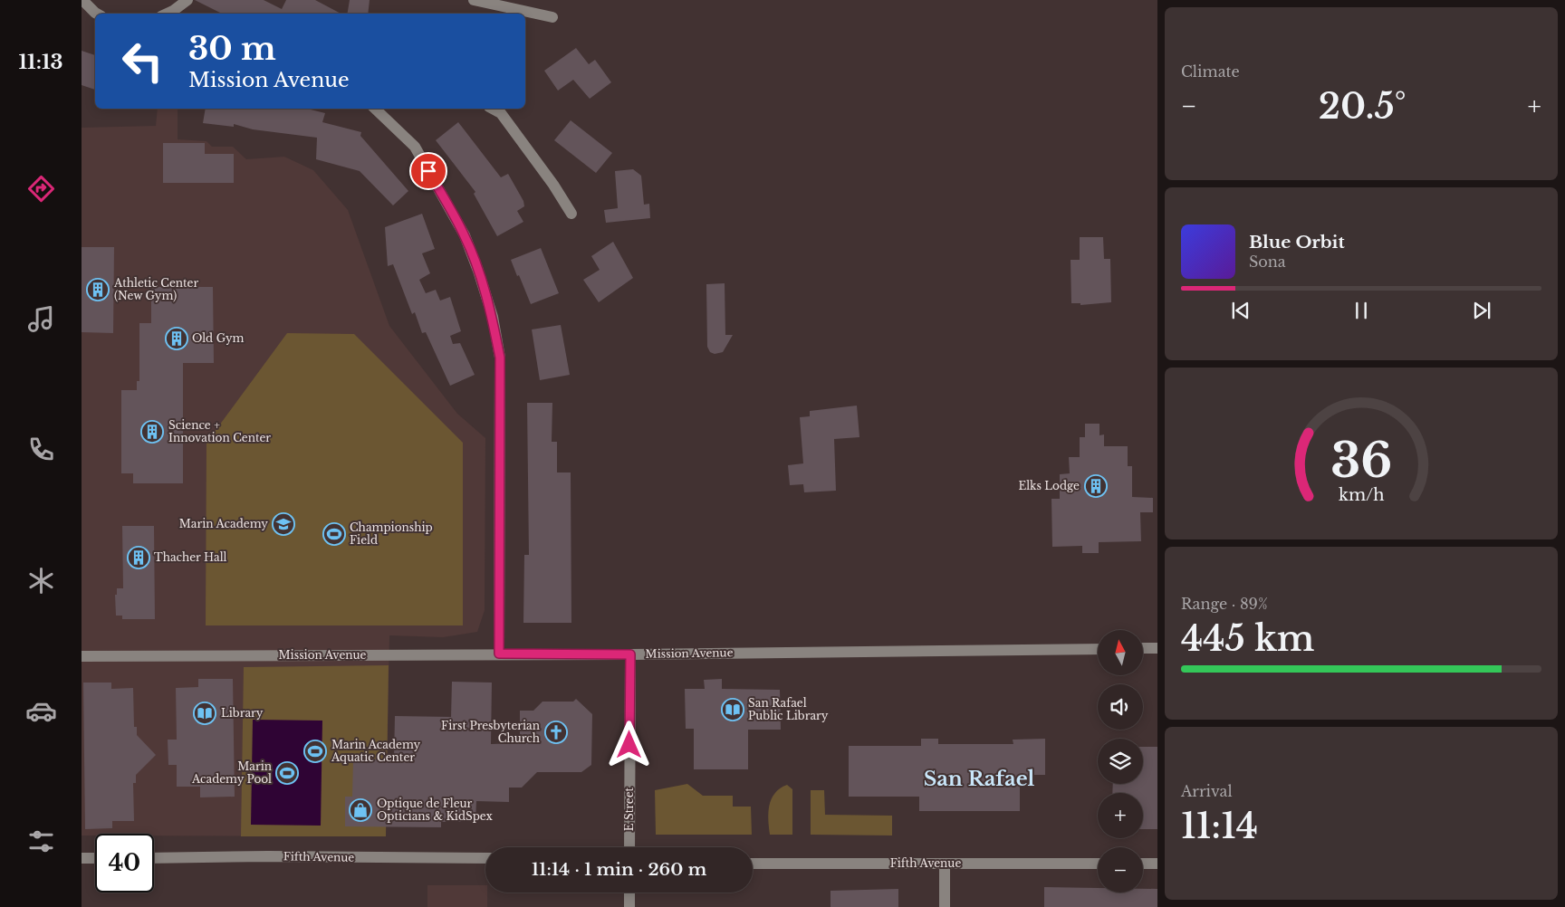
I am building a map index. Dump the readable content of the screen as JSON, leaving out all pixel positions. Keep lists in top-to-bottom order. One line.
{"streets":{"street":["Mission Avenue","E Street","Fifth Avenue"]},"crossings":[["Mission Avenue","E Street"]],"districts":["San Rafael"],"places":{"building":["Athletic Center (New Gym)","Old Gym","Science + Innovation Center","Elks Lodge","Thacher Hall"],"school or university":["Marin Academy"],"sports":["Championship Field","Marin Academy Aquatic Center","Marin Academy Pool"],"library":["San Rafael Public Library","Library"],"church":["First Presbyterian Church"],"shop":["Optique de Fleur Opticians & KidSpex"]},"north":"top","page":{"tabs":"11:13","tile":["Climate",["Range · 89%","445 km"],["Arrival","11:14"]],"turn":["30 m","Mission Avenue"],"heat":["−","20.5°","+"],"song":["Blue Orbit","Sona"],"map_buttons":["+","−"],"limit":"40","trip":"11:14 · 1 min · 260 m","gauge":["36","km/h"]}}
